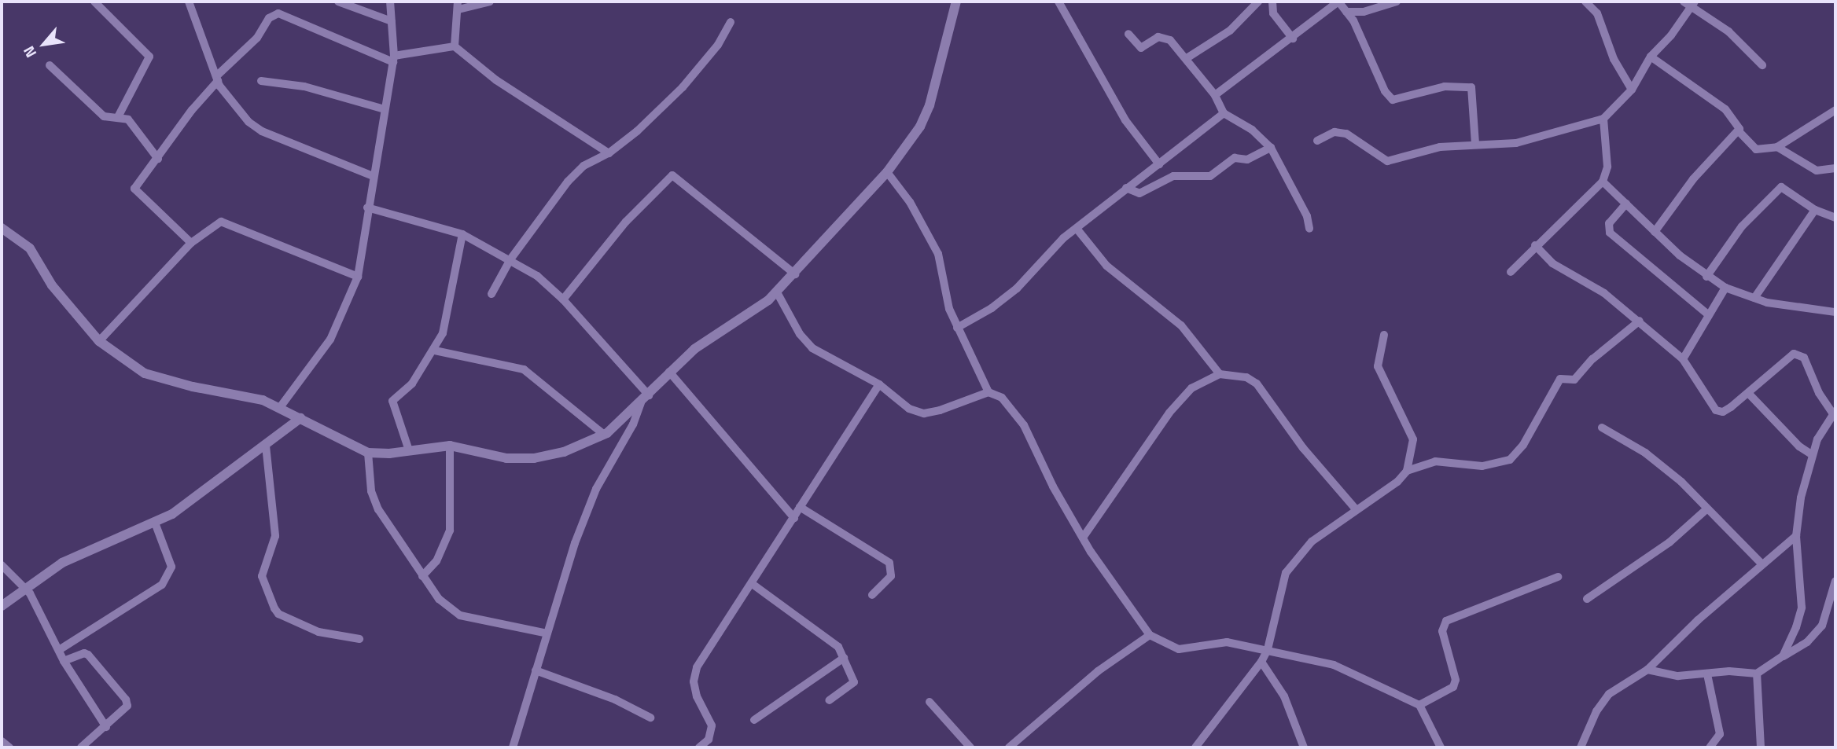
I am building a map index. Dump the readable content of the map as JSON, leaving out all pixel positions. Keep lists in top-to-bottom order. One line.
{"north":"bottom left"}
